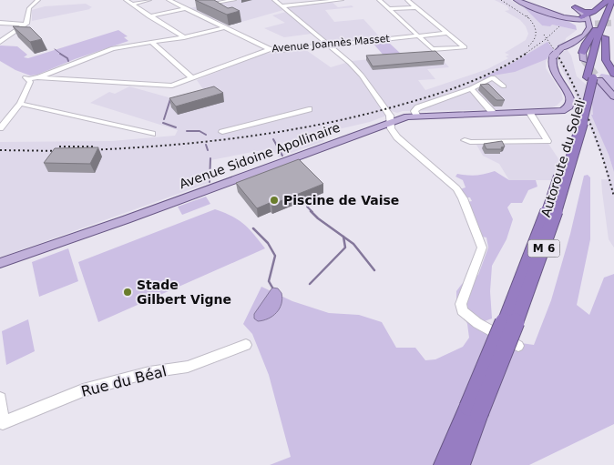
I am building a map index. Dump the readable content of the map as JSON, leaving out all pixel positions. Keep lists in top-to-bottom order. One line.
{"streets":{"highway":["Autoroute du Soleil","M 6"],"main road":["Avenue Sidoine Apollinaire"],"street":["Avenue Joannès Masset","Rue du Béal"]},"places":["Piscine de Vaise","Stade Gilbert Vigne"]}
